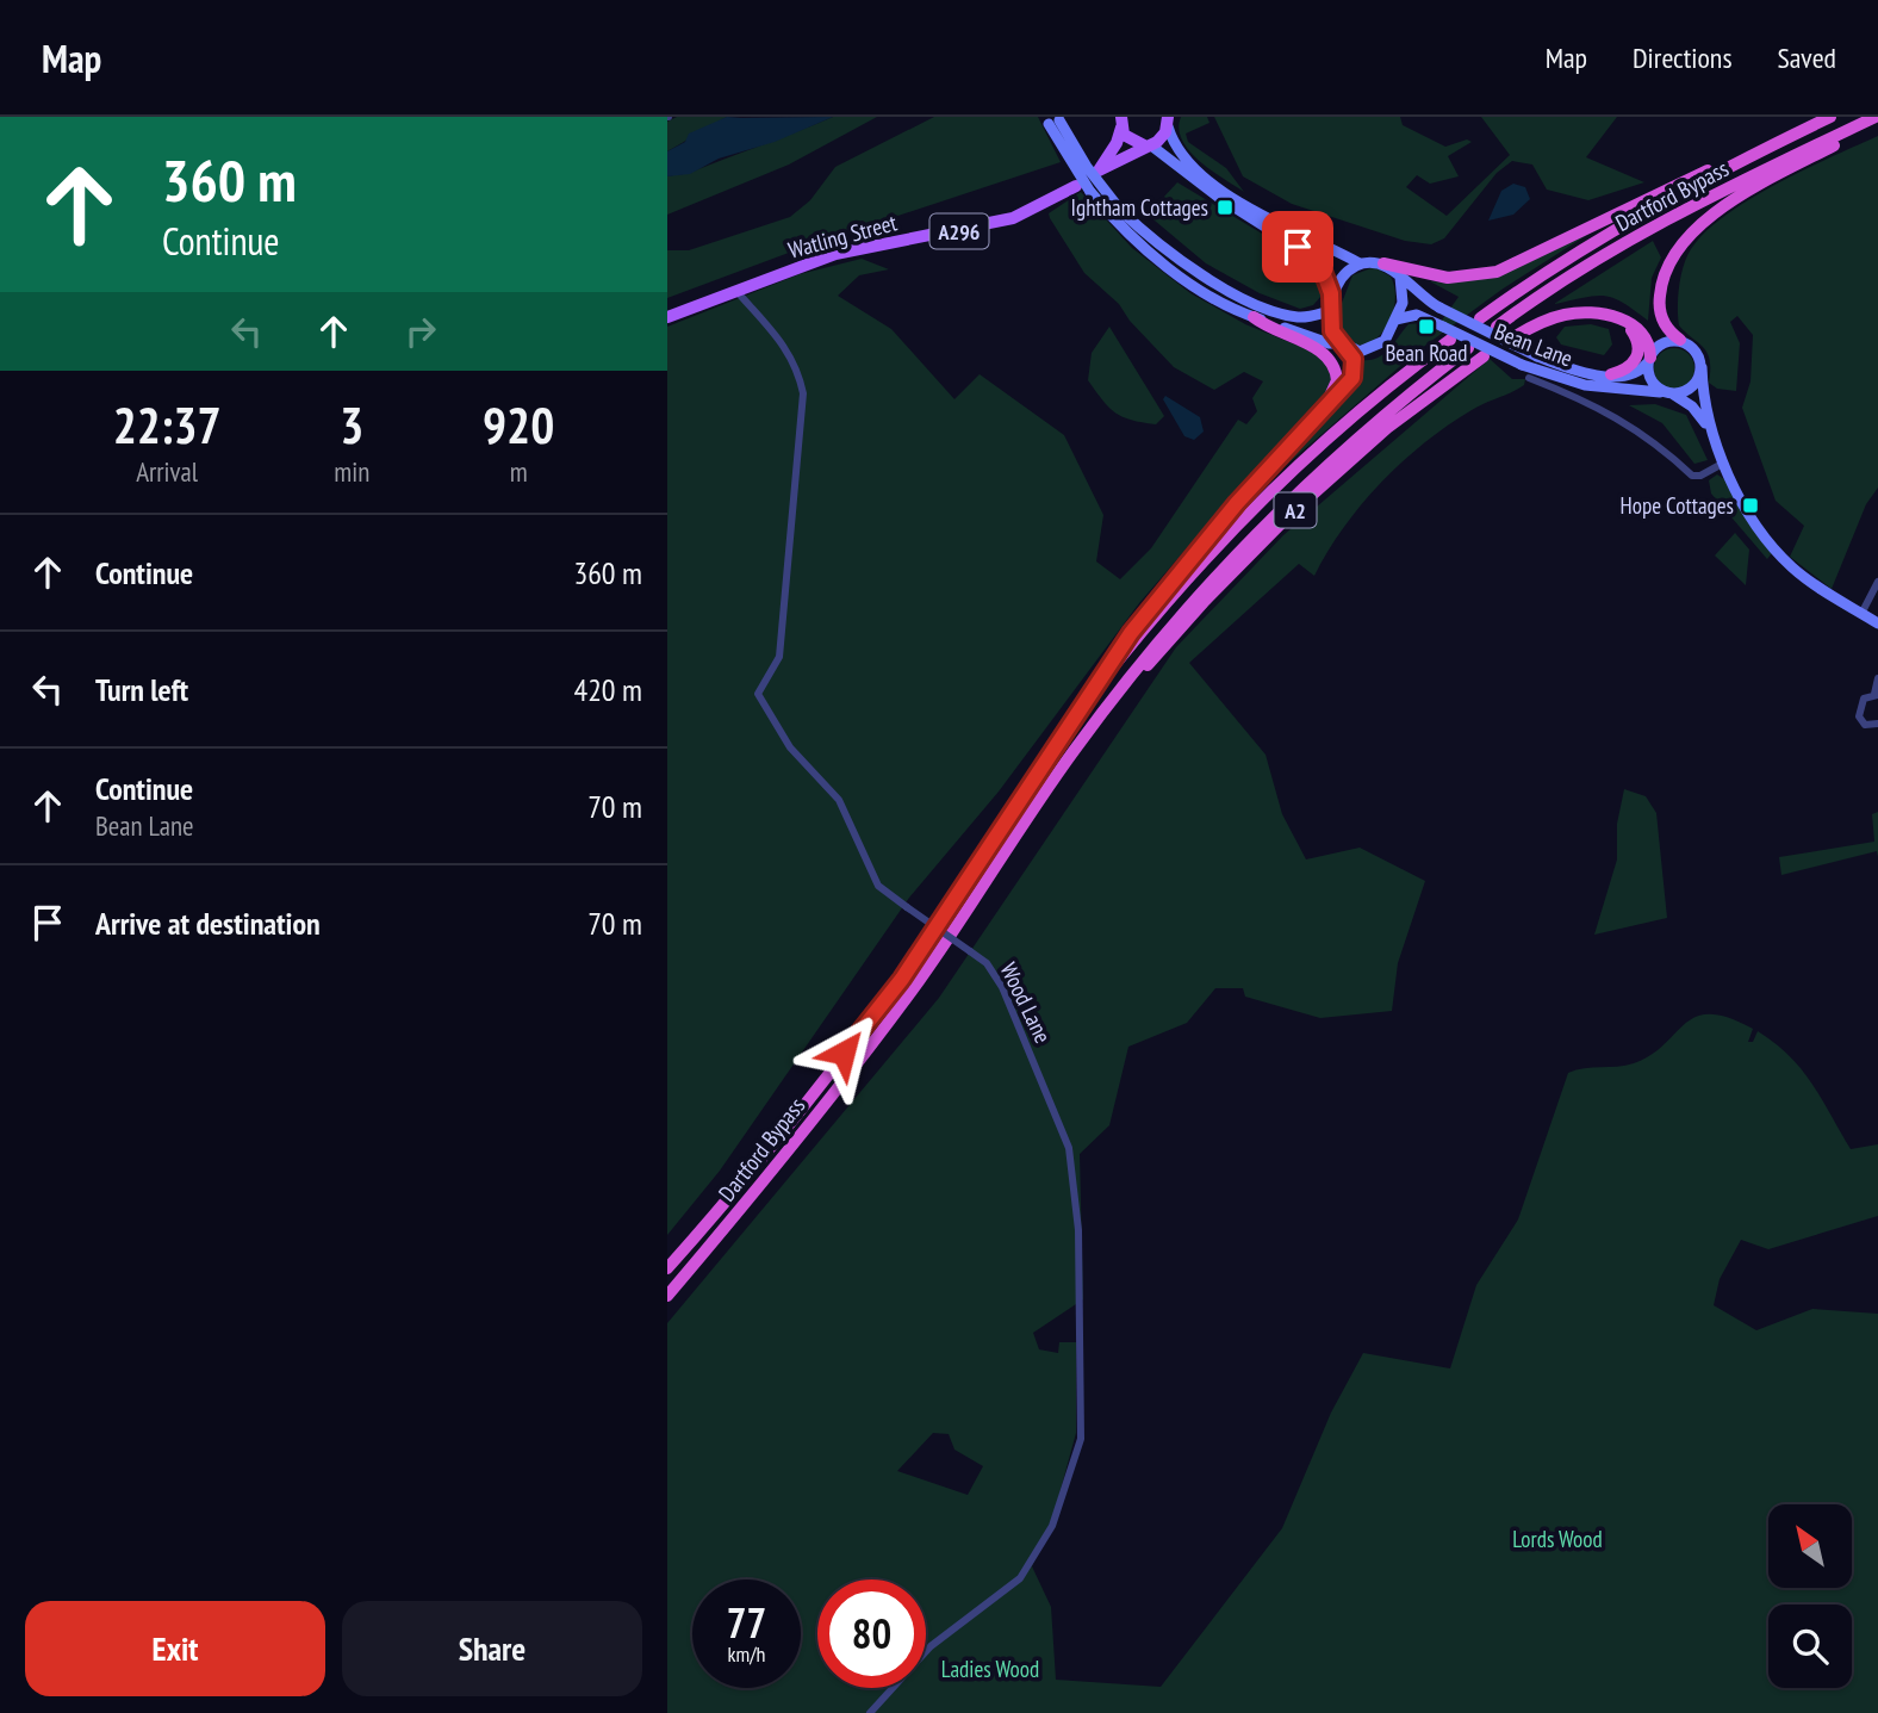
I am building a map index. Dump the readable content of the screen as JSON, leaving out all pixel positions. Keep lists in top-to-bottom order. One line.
{"streets":{"highway":["Dartford Bypass","A2"],"main road":["A296","Watling Street","Bean Lane"],"street":["Wood Lane"]},"crossings":[["Dartford Bypass","A2"],["Watling Street","Wood Lane"]],"parks":["Lords Wood","Ladies Wood"],"places":{"transit":["Ightham Cottages","Bean Road","Hope Cottages"]},"north":"top left","page":{"header":"Map","nav":["Map","Directions","Saved"],"turn":["360 m","Continue"],"eta":["22:37","Arrival","3","min","920","m"],"list":[{"name":"Continue","value":"360 m"},{"name":"Turn left","value":"420 m"},{"name":"Continue","note":"Bean Lane","value":"70 m"},{"name":"Arrive at destination","value":"70 m"}],"speed":"77 km/h","limit":"80","buttons":["Exit","Share"]}}
